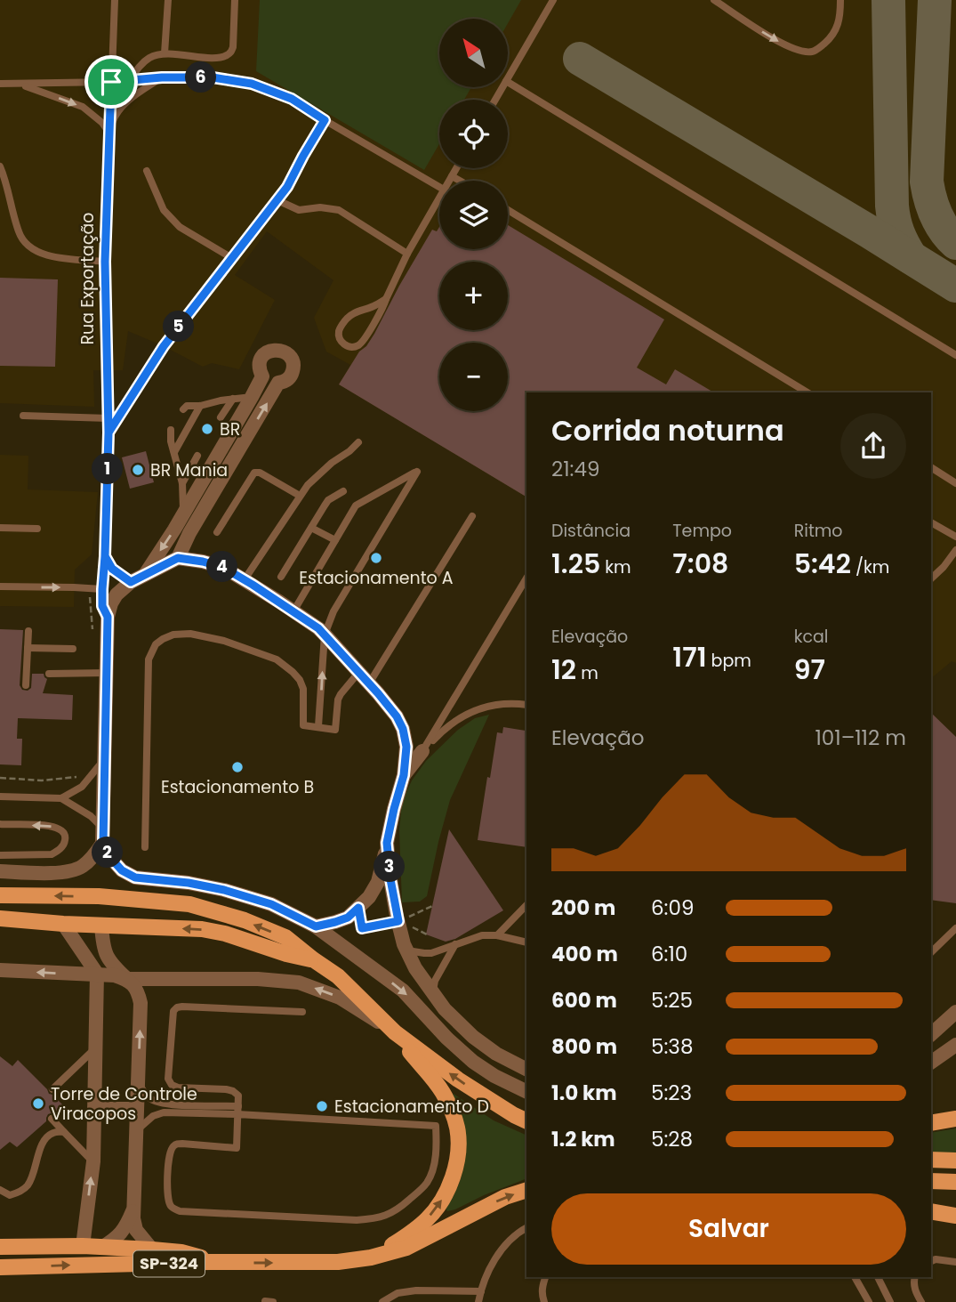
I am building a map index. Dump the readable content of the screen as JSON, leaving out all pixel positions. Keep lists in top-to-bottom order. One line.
{"streets":{"main road":["SP-324"],"lane":["Rua Exportação"]},"places":["BR","BR Mania","Estacionamento A","Estacionamento B","Torre de Controle Viracopos","Estacionamento D"],"north":"top left","page":{"map_buttons":["+","−"],"pins":["6","5","1","4","2","3"],"heading":["Corrida noturna","21:49"],"stats":[["Distância","1.25 km"],["Tempo","7:08"],["Ritmo","5:42 /km"],["Elevação","12 m"],["171 bpm"],["kcal","97"]],"chart":["Elevação","101–112 m"],"list":[{"name":"200 m","note":"6:09"},{"name":"400 m","note":"6:10"},{"name":"600 m","note":"5:25"},{"name":"800 m","note":"5:38"},{"name":"1.0 km","note":"5:23"},{"name":"1.2 km","note":"5:28"}],"buttons":"Salvar"}}
